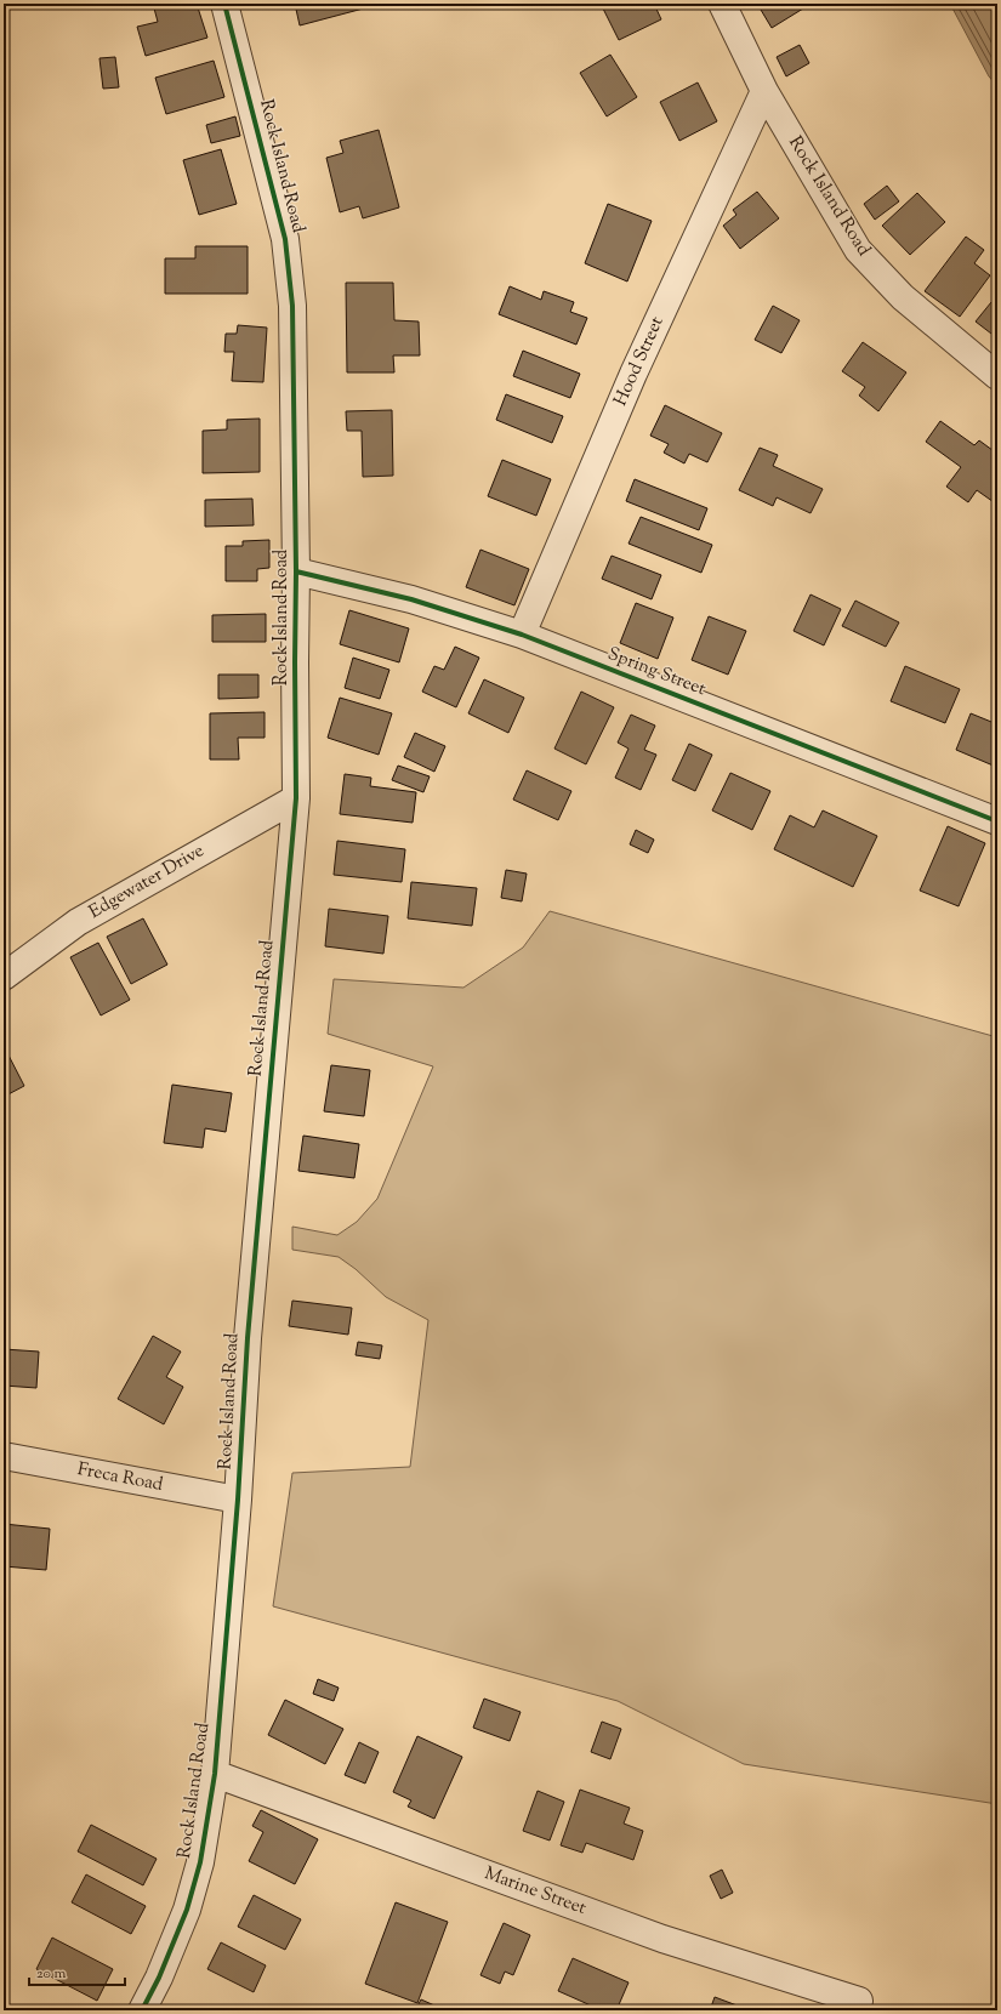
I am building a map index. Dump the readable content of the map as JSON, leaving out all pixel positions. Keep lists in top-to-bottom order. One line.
{"streets":{"street":["Rock Island Road","Hood Street","Spring Street","Edgewater Drive","Freca Road","Marine Street"]},"crossings":[["Rock Island Road","Hood Street"],["Rock Island Road","Spring Street"],["Rock Island Road","Edgewater Drive"],["Rock Island Road","Freca Road"],["Rock Island Road","Marine Street"],["Hood Street","Spring Street"]],"scale_bar":"20 m"}
